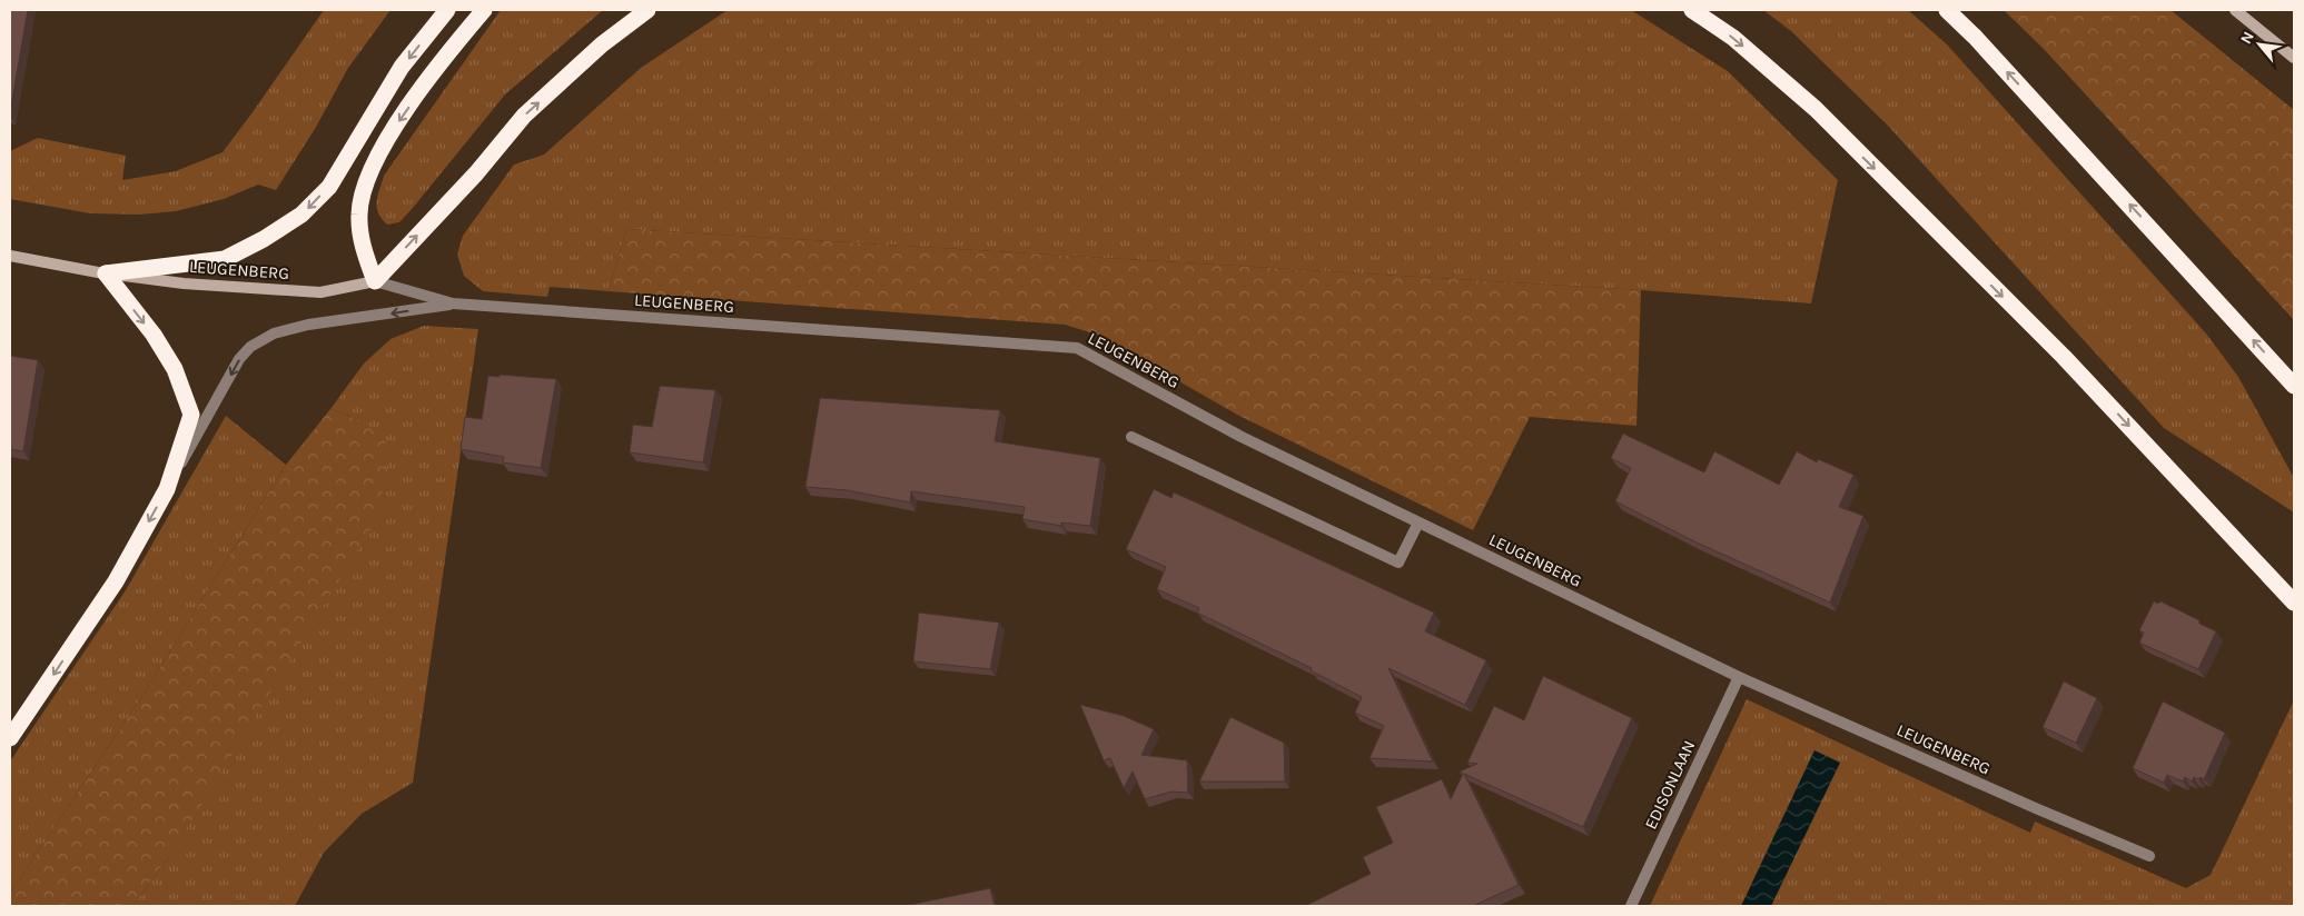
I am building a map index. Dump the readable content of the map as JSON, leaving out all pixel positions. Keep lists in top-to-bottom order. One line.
{"streets":{"main road":["LEUGENBERG"],"street":["EDISONLAAN"]},"crossings":[["LEUGENBERG","EDISONLAAN"]],"north":"top left"}
